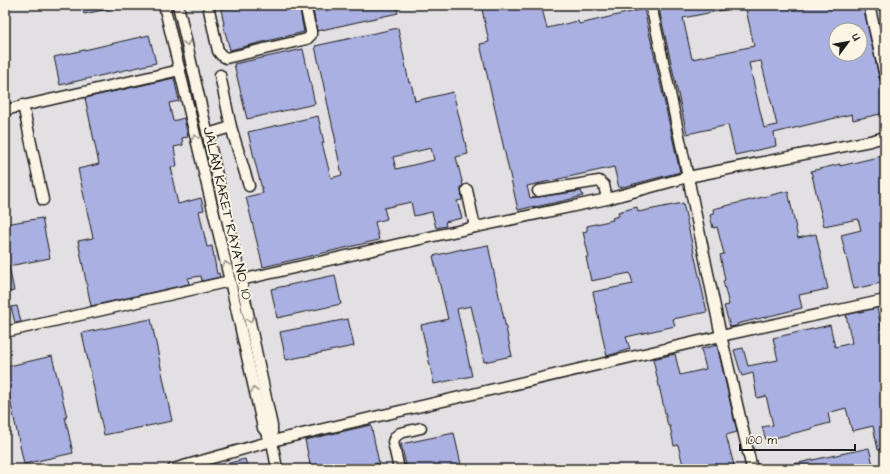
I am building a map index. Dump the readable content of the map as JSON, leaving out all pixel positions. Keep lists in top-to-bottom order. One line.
{"streets":{"street":["JALAN KARET RAYA NO. 10"]},"scale_bar":"100 m","north":"top right"}
